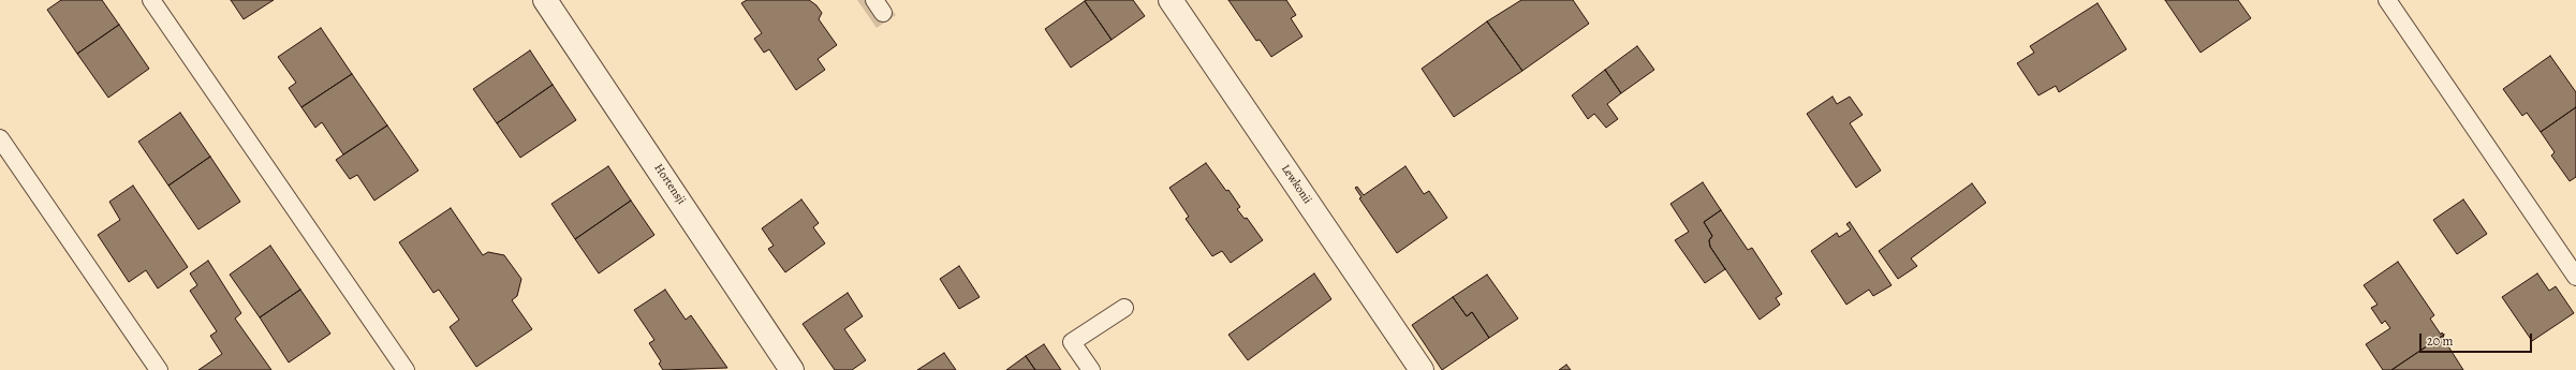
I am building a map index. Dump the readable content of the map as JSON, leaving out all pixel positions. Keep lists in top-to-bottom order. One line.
{"streets":{"street":["Hortensji","Lewkonii"]},"scale_bar":"20 m"}
